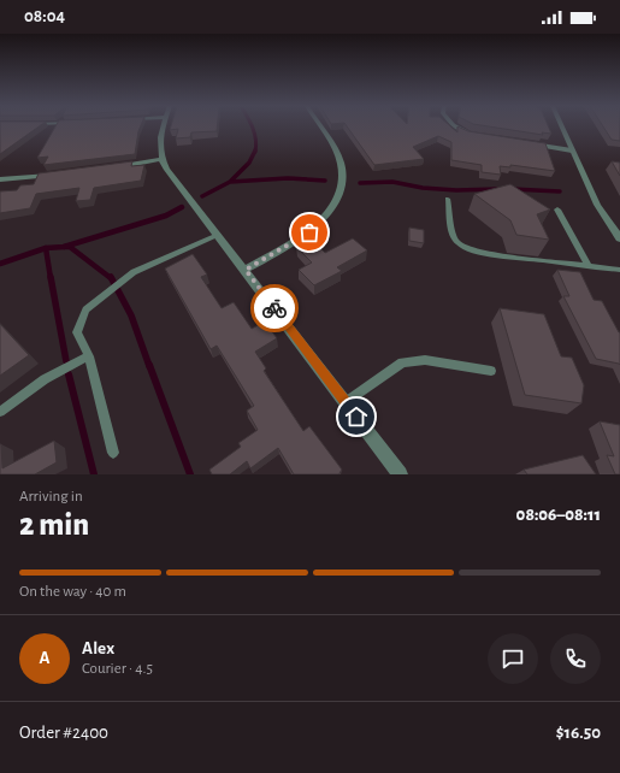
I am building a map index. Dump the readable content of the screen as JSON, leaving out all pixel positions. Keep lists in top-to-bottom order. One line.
{"page":{"status":"08:04","heading":["2 min","Arriving in","08:06–08:11"],"panel":["Alex","Courier · 4.5","Order #2400","$16.50"],"bar":"On the way · 40 m","round":"A"}}
